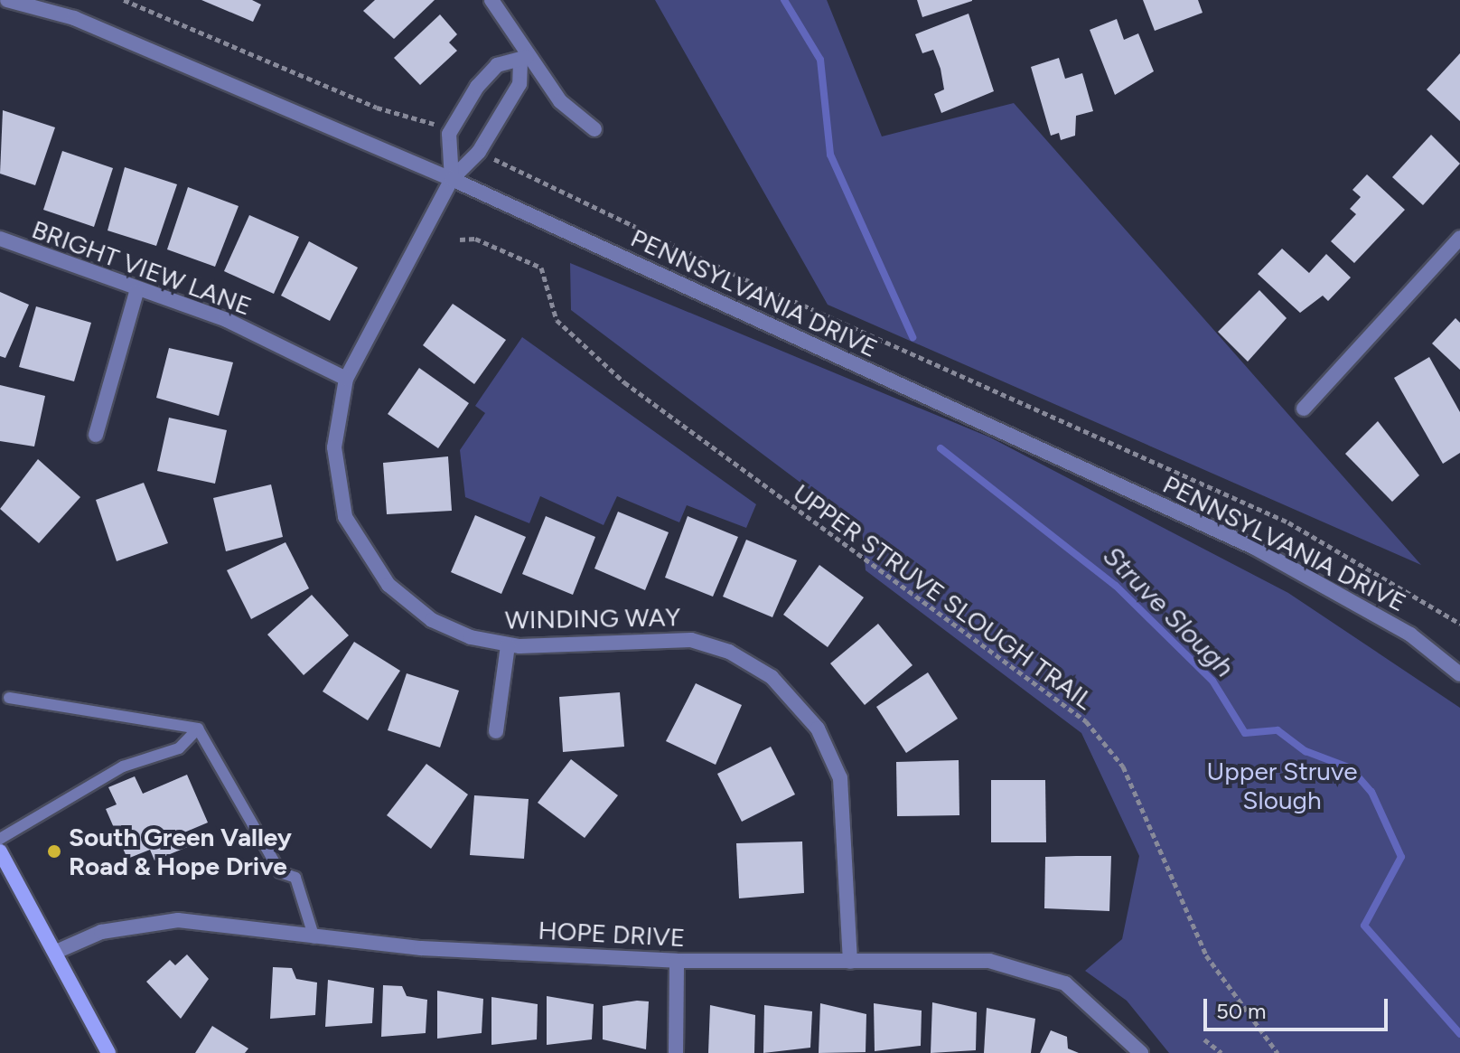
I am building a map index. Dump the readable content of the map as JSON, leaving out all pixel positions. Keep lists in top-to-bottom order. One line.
{"streets":{"street":["BRIGHT VIEW LANE","PENNSYLVANIA DRIVE","WINDING WAY","HOPE DRIVE"],"path":["UPPER STRUVE SLOUGH TRAIL"]},"crossings":[["BRIGHT VIEW LANE","WINDING WAY"],["PENNSYLVANIA DRIVE","WINDING WAY"],["WINDING WAY","HOPE DRIVE"]],"water":["Struve Slough"],"parks":["Upper Struve Slough"],"places":["South Green Valley Road & Hope Drive"],"scale_bar":"50 m"}
